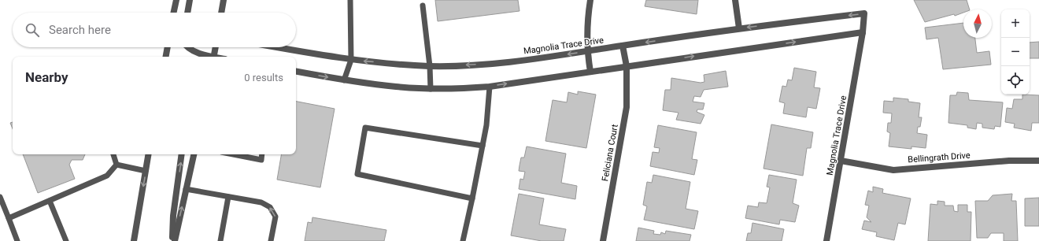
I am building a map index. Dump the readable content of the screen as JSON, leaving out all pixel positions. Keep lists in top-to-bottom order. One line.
{"streets":{"street":["Magnolia Trace Drive","Feliciana Court","Bellingrath Drive"]},"crossings":[["Magnolia Trace Drive","Feliciana Court"],["Magnolia Trace Drive","Bellingrath Drive"]],"north":"top","page":{"map_buttons":["+","−"],"search":"Search here","heading":["Nearby","0 results"]}}
